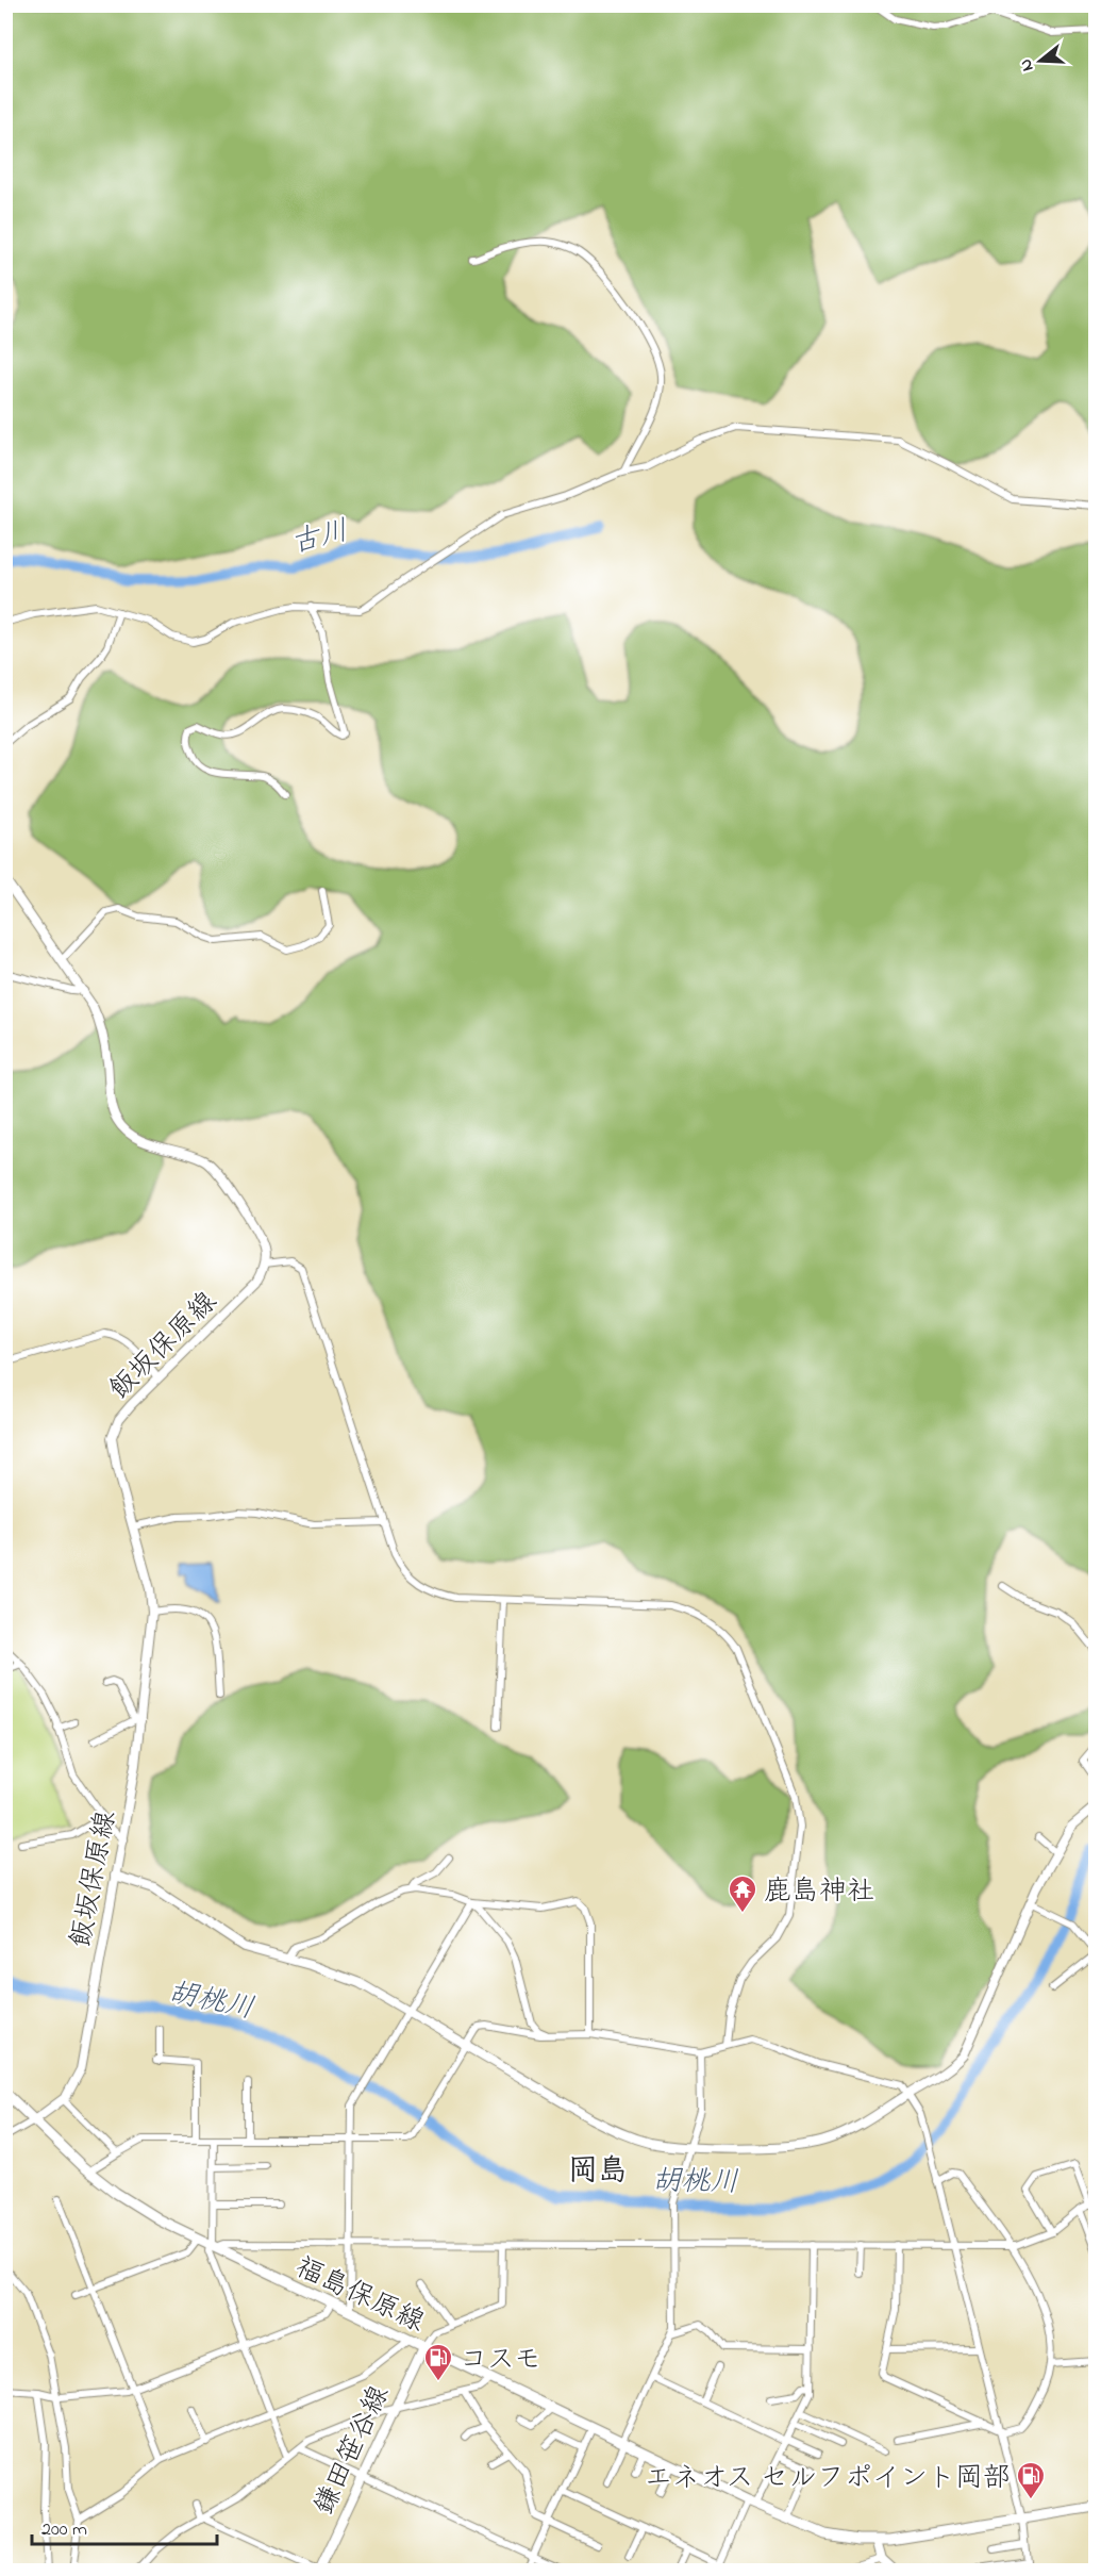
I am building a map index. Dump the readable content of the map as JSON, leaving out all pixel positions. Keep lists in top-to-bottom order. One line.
{"streets":{"main road":["飯坂保原線","福島保原線"],"street":["鎌田笹谷線"]},"crossings":[["飯坂保原線","福島保原線"],["福島保原線","鎌田笹谷線"]],"districts":["岡島"],"water":["古川","胡桃川"],"places":{"temple":["鹿島神社"],"fuel station":["コスモ","エネオス セルフポイント岡部"]},"scale_bar":"200 m","north":"left"}
